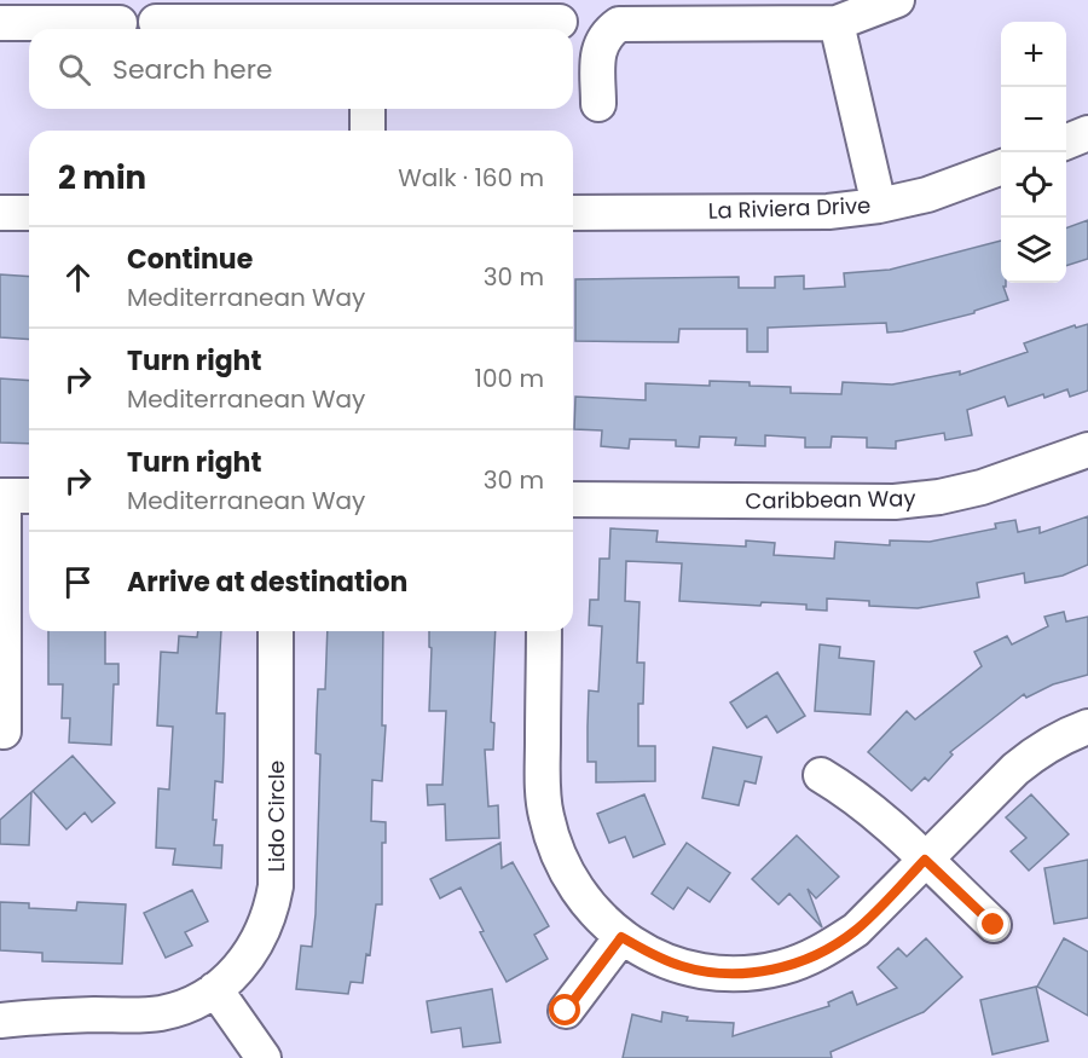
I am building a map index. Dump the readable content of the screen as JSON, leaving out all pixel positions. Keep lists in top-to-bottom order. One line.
{"streets":{"street":["La Riviera Drive","Caribbean Way","Lido Circle"]},"page":{"map_buttons":["+","−"],"search":"Search here","heading":["2 min","Walk · 160 m"],"list":[["Continue","Mediterranean Way","30 m"],["Turn right","Mediterranean Way","100 m"],["Turn right","Mediterranean Way","30 m"],"Arrive at destination"]}}
